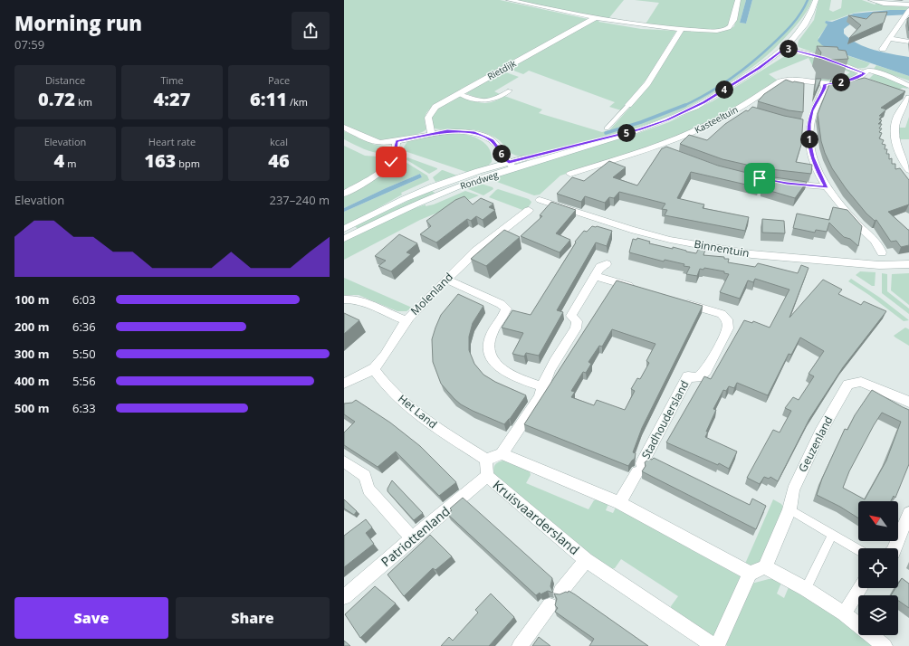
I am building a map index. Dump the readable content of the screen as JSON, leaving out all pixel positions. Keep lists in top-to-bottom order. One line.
{"streets":{"street":["Rietdijk","Kasteeltuin","Rondweg","Binnentuin","Molenland","Het Land","Stadhoudersland","Geuzenland","Kruisvaardersland","Patriottenland"]},"crossings":[["Molenland","Het Land"],["Het Land","Kruisvaardersland"],["Kruisvaardersland","Patriottenland"]],"north":"top left","page":{"heading":["Morning run","07:59"],"pins":["3","2","4","5","1","6"],"stats":[["Distance","0.72 km"],["Time","4:27"],["Pace","6:11 /km"],["Elevation","4 m"],["Heart rate","163 bpm"],["kcal","46"]],"chart":["Elevation","237–240 m"],"list":[{"name":"100 m","note":"6:03"},{"name":"200 m","note":"6:36"},{"name":"300 m","note":"5:50"},{"name":"400 m","note":"5:56"},{"name":"500 m","note":"6:33"}],"buttons":["Save","Share"]}}
